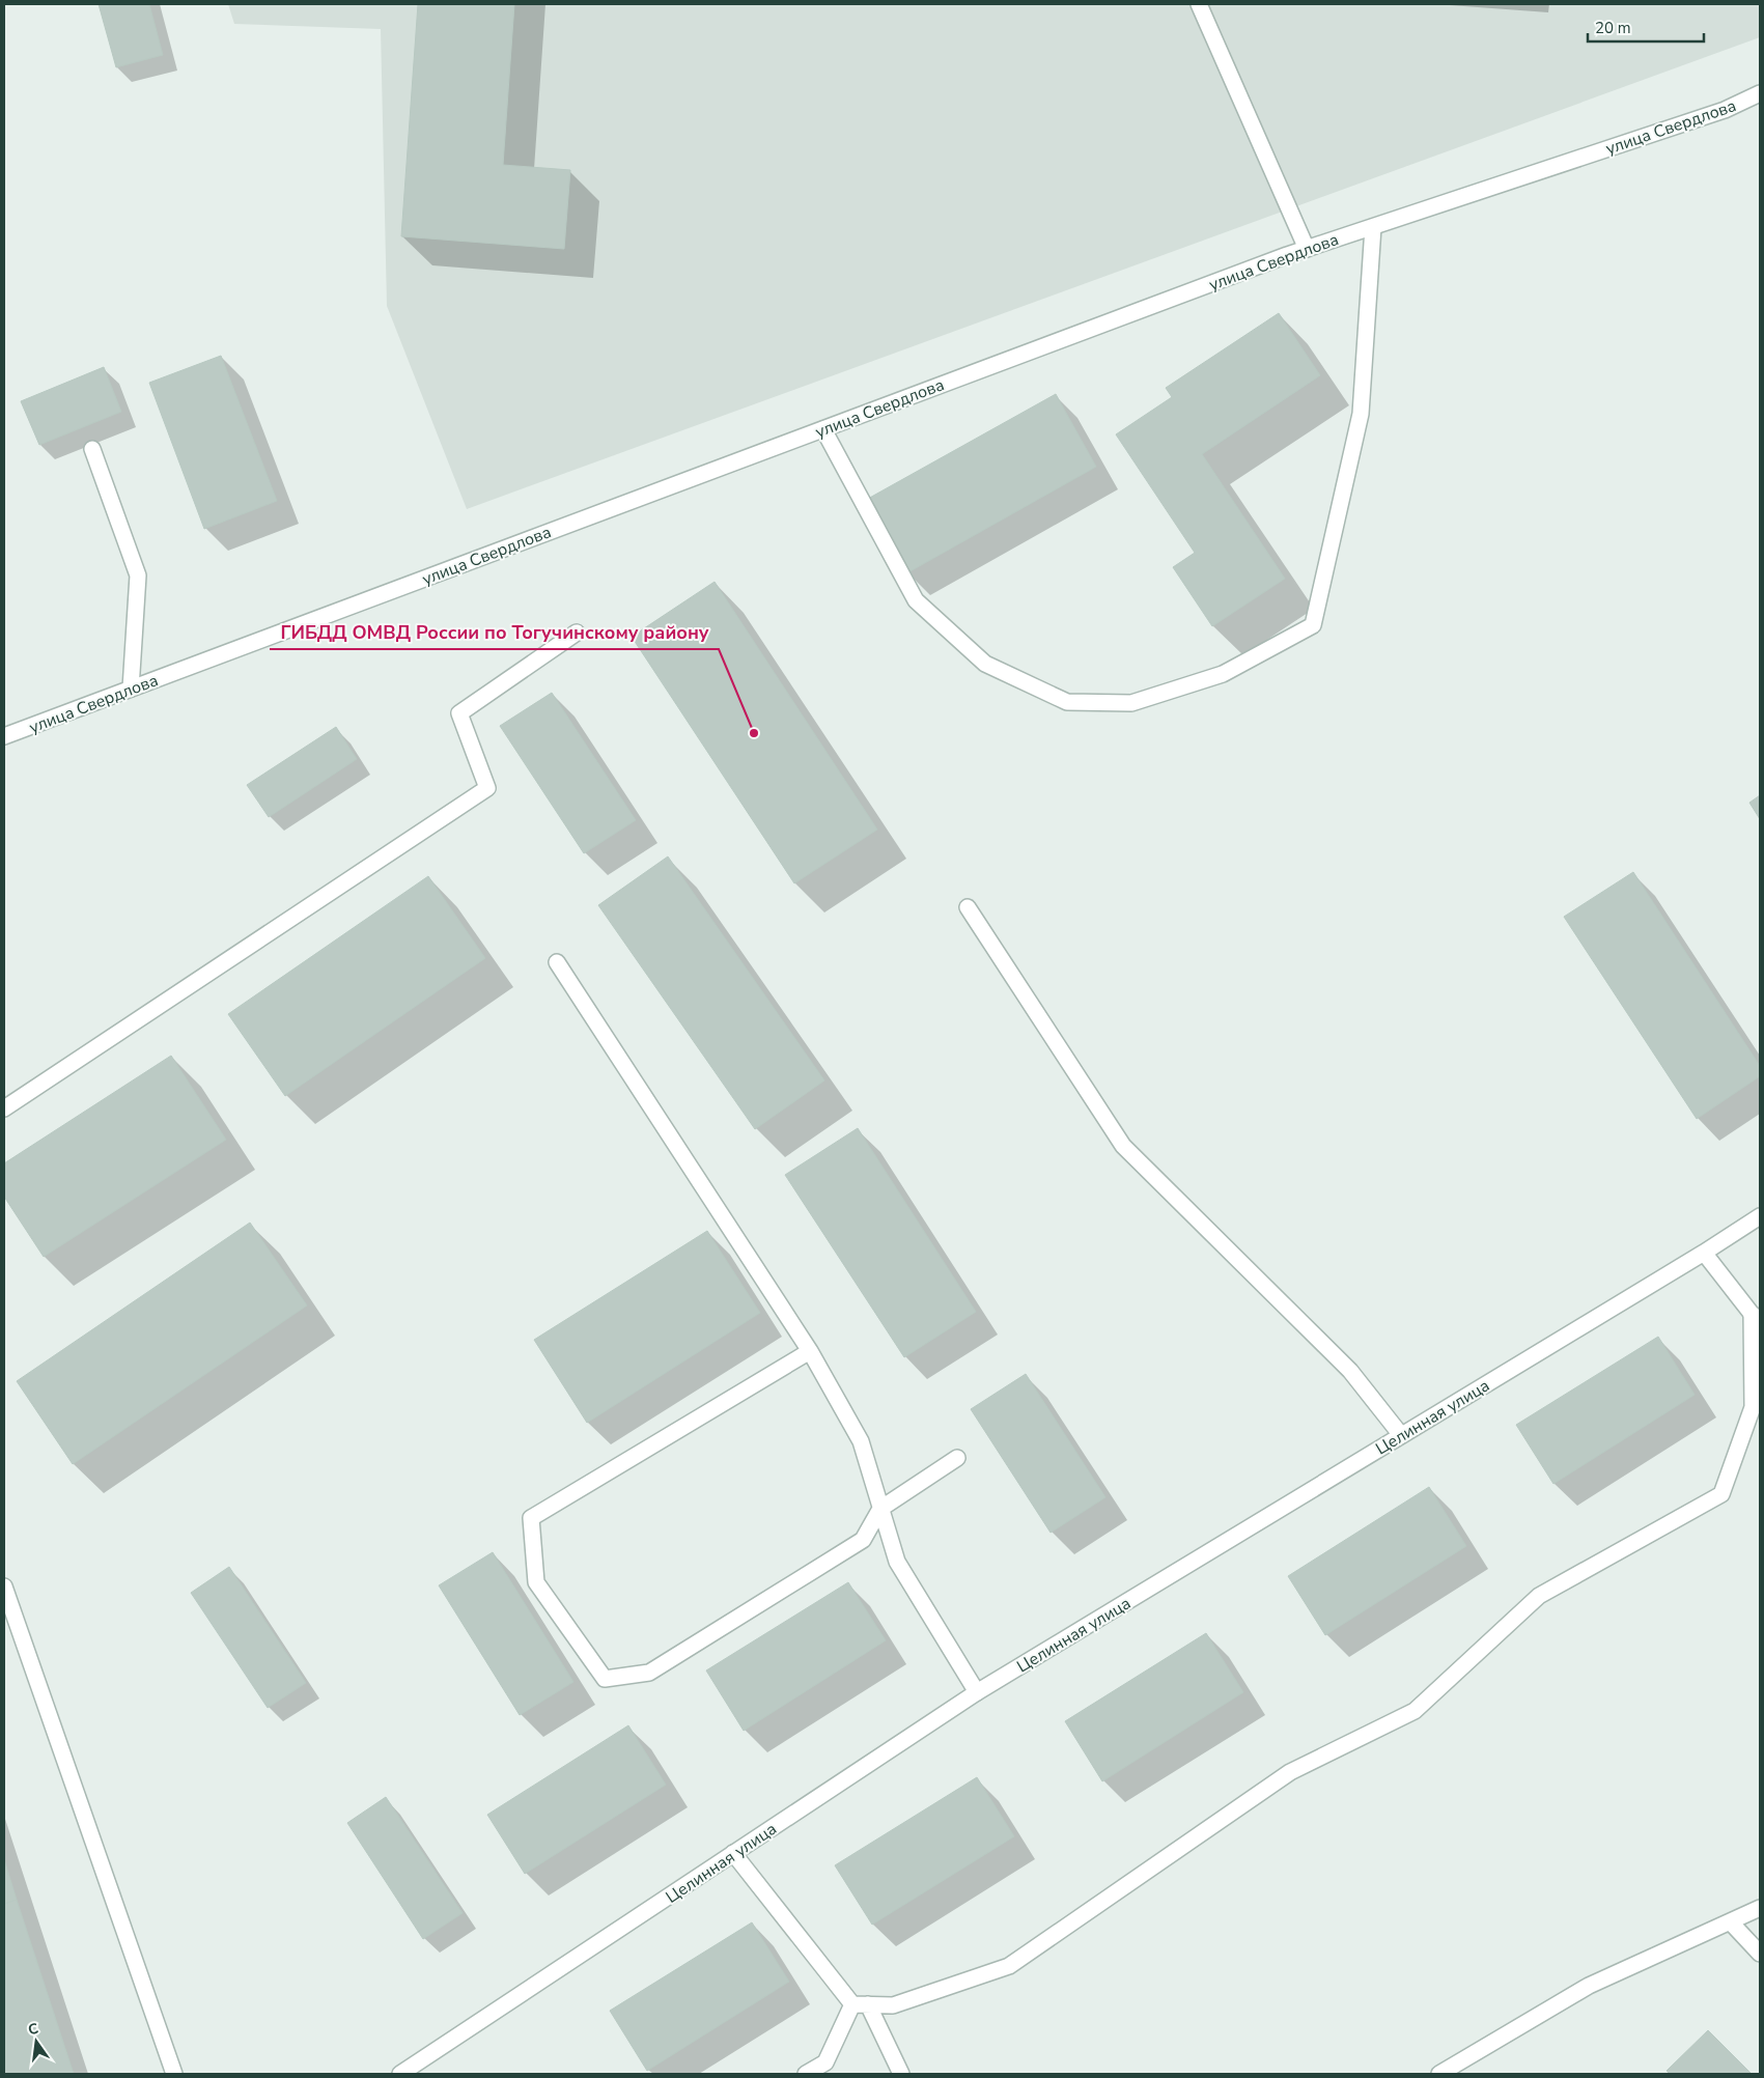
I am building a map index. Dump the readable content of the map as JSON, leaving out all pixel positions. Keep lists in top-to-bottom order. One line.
{"streets":{"street":["улица Свердлова","Целинная улица"]},"places":["ГИБДД ОМВД России по Тогучинскому району"],"scale_bar":"20 m","north":"top"}
